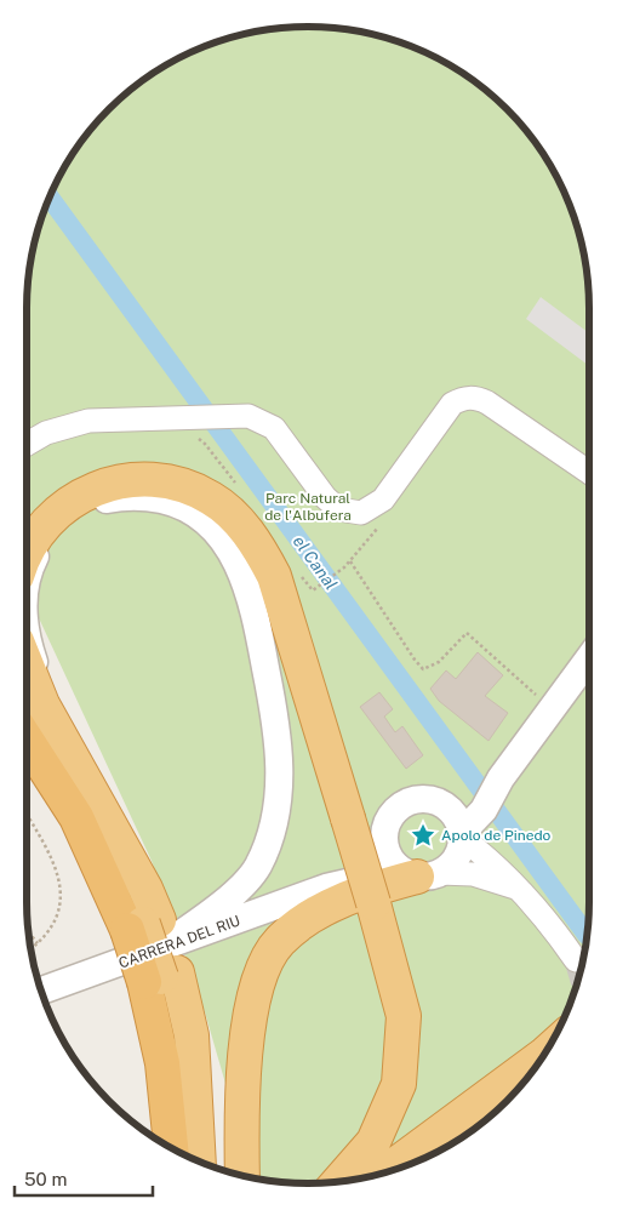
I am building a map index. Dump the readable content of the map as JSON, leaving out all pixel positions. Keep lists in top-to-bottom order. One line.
{"streets":{"street":["CARRERA DEL RIU"]},"water":["el Canal"],"parks":["Parc Natural de l'Albufera"],"places":{"place":["Apolo de Pinedo"]},"scale_bar":"50 m"}
